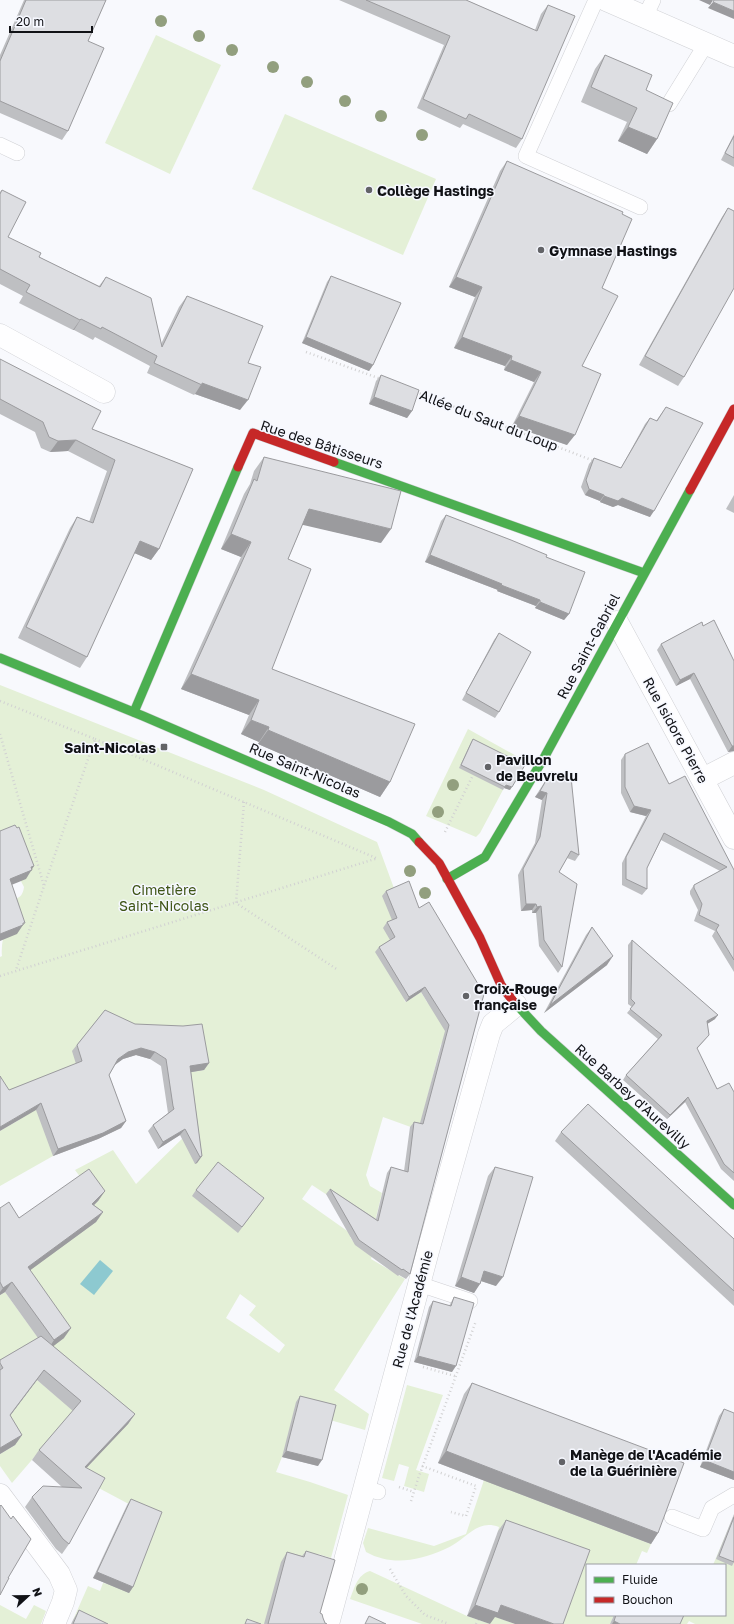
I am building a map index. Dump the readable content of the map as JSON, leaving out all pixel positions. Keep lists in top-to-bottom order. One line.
{"streets":{"street":["Rue des Bâtisseurs","Rue Saint-Gabriel","Rue Isidore Pierre","Rue Saint-Nicolas","Rue Barbey d'Aurevilly","Rue de l'Académie"],"path":["Allée du Saut du Loup"]},"crossings":[["Rue des Bâtisseurs","Rue Saint-Gabriel"],["Rue des Bâtisseurs","Rue Saint-Nicolas"],["Rue Saint-Gabriel","Rue Isidore Pierre"],["Rue Saint-Gabriel","Rue Saint-Nicolas"],["Rue Saint-Nicolas","Rue Barbey d'Aurevilly"],["Rue Saint-Nicolas","Rue de l'Académie"],["Rue Barbey d'Aurevilly","Rue de l'Académie"]],"parks":["Cimetière Saint-Nicolas"],"places":{"other":["Collège Hastings","Gymnase Hastings","Pavillon de Beuvrelu","Croix-Rouge française","Manège de l'Académie de la Guérinière"],"transit":["Saint-Nicolas"]},"legend":["Fluide","Bouchon"],"scale_bar":"20 m","north":"right"}
